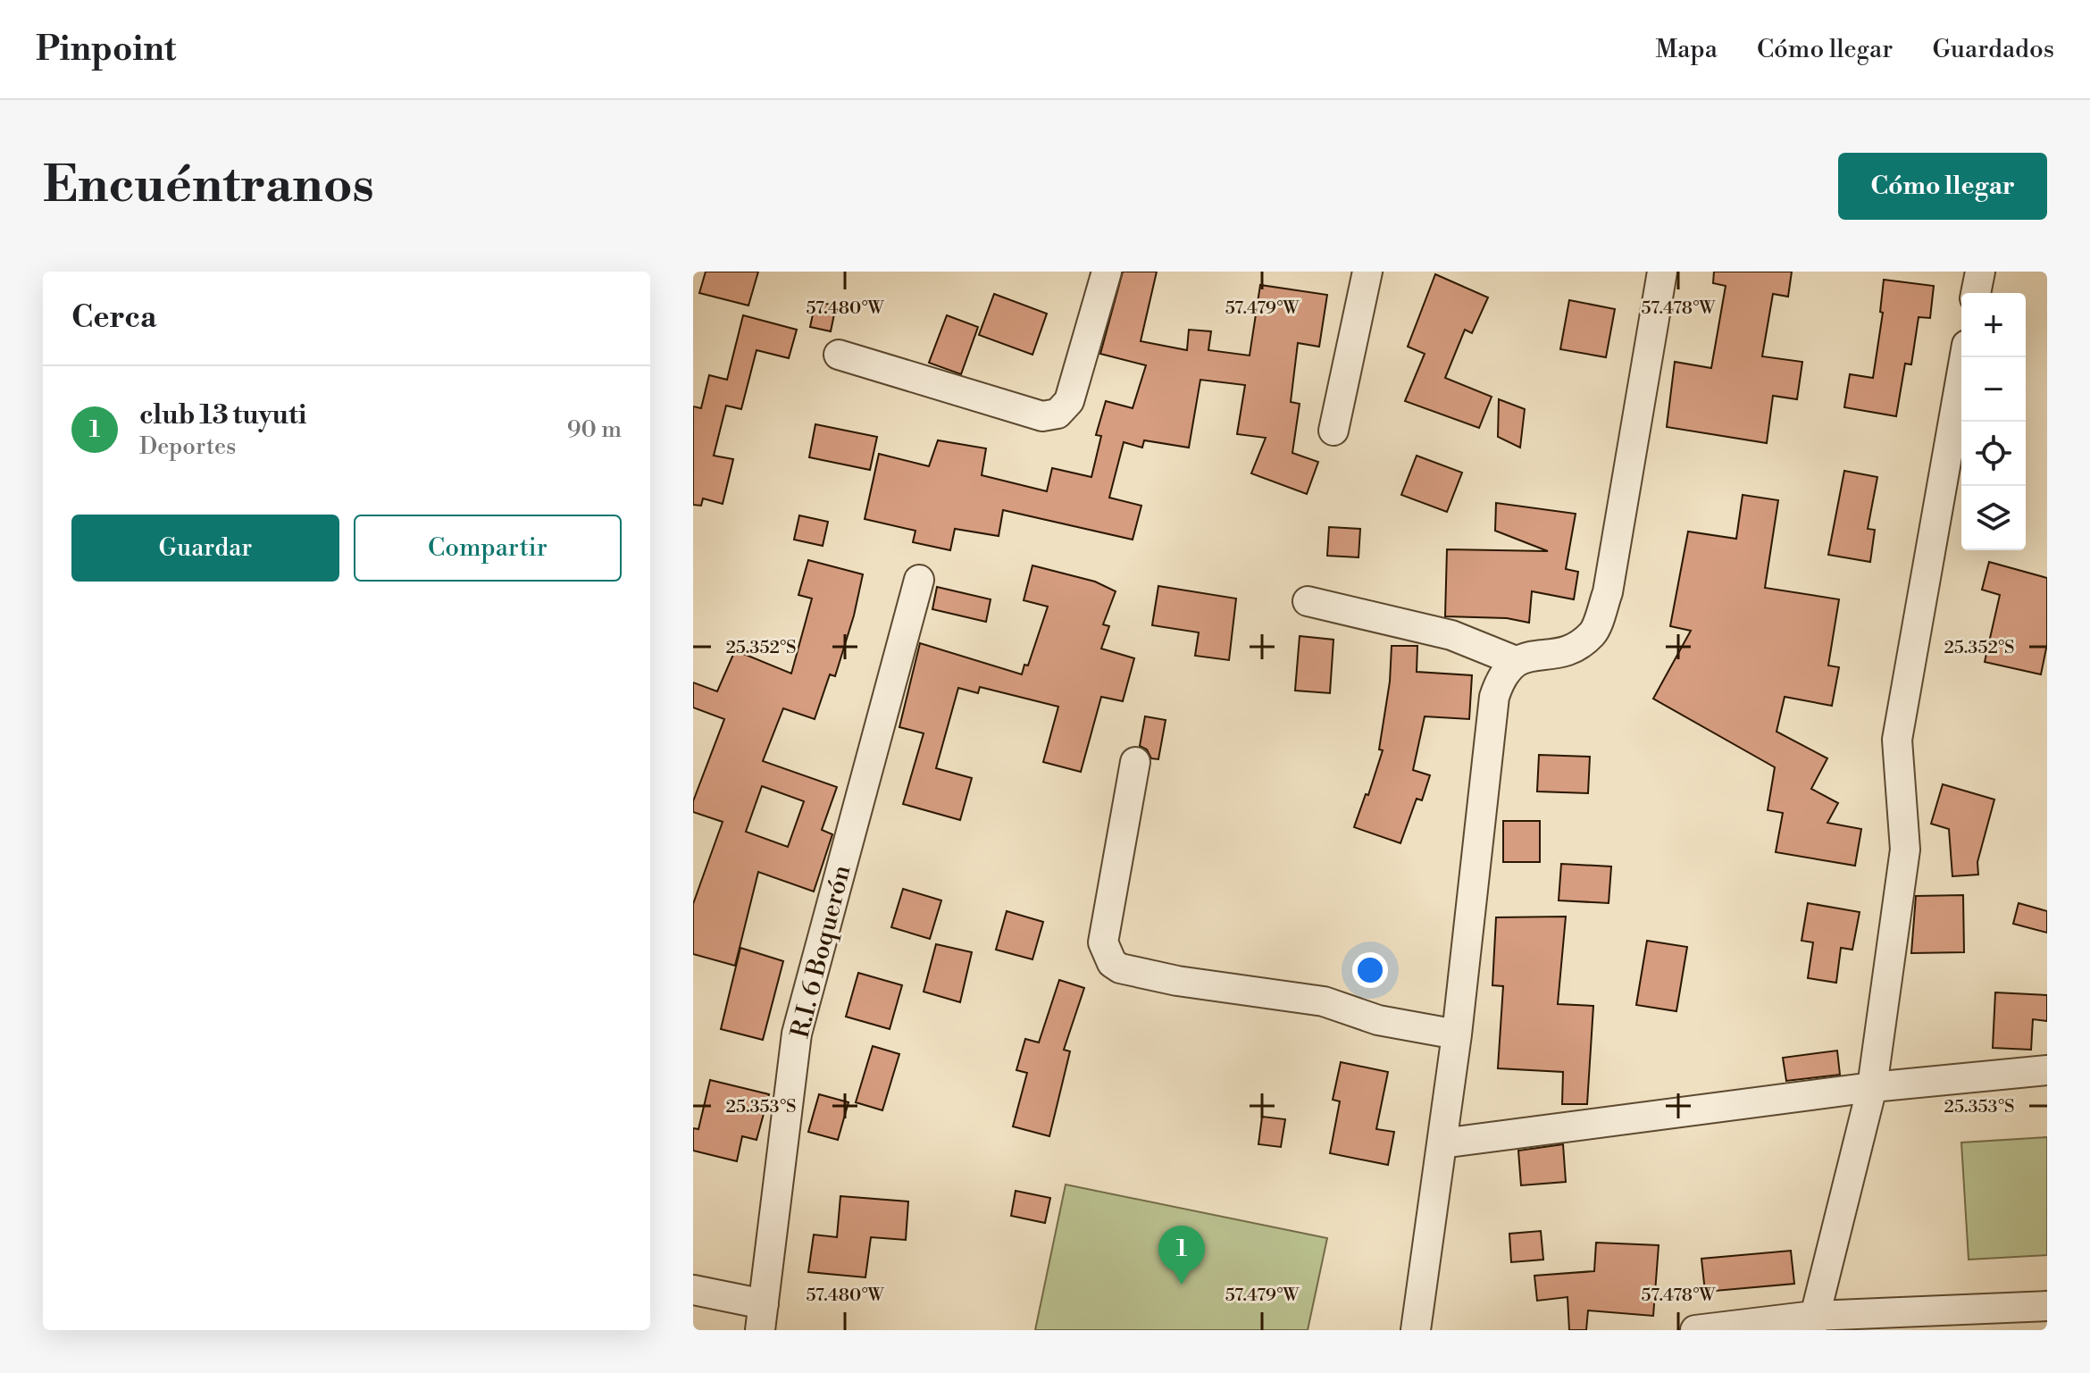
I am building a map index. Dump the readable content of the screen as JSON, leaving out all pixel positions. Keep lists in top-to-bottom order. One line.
{"streets":{"street":["R.I. 6 Boquerón"]},"page":{"header":"Pinpoint","nav":["Mapa","Cómo llegar","Guardados"],"buttons":["Cómo llegar",["Guardar","Compartir"]],"title":"Encuéntranos","heading":"Cerca","map_buttons":["+","−"],"list":[{"mark":"1","name":"club 13 tuyuti","note":"Deportes","value":"90 m"}],"pins":"1"},"coordinates":["57.480°W","57.479°W","57.478°W","25.352°S","25.353°S"]}
